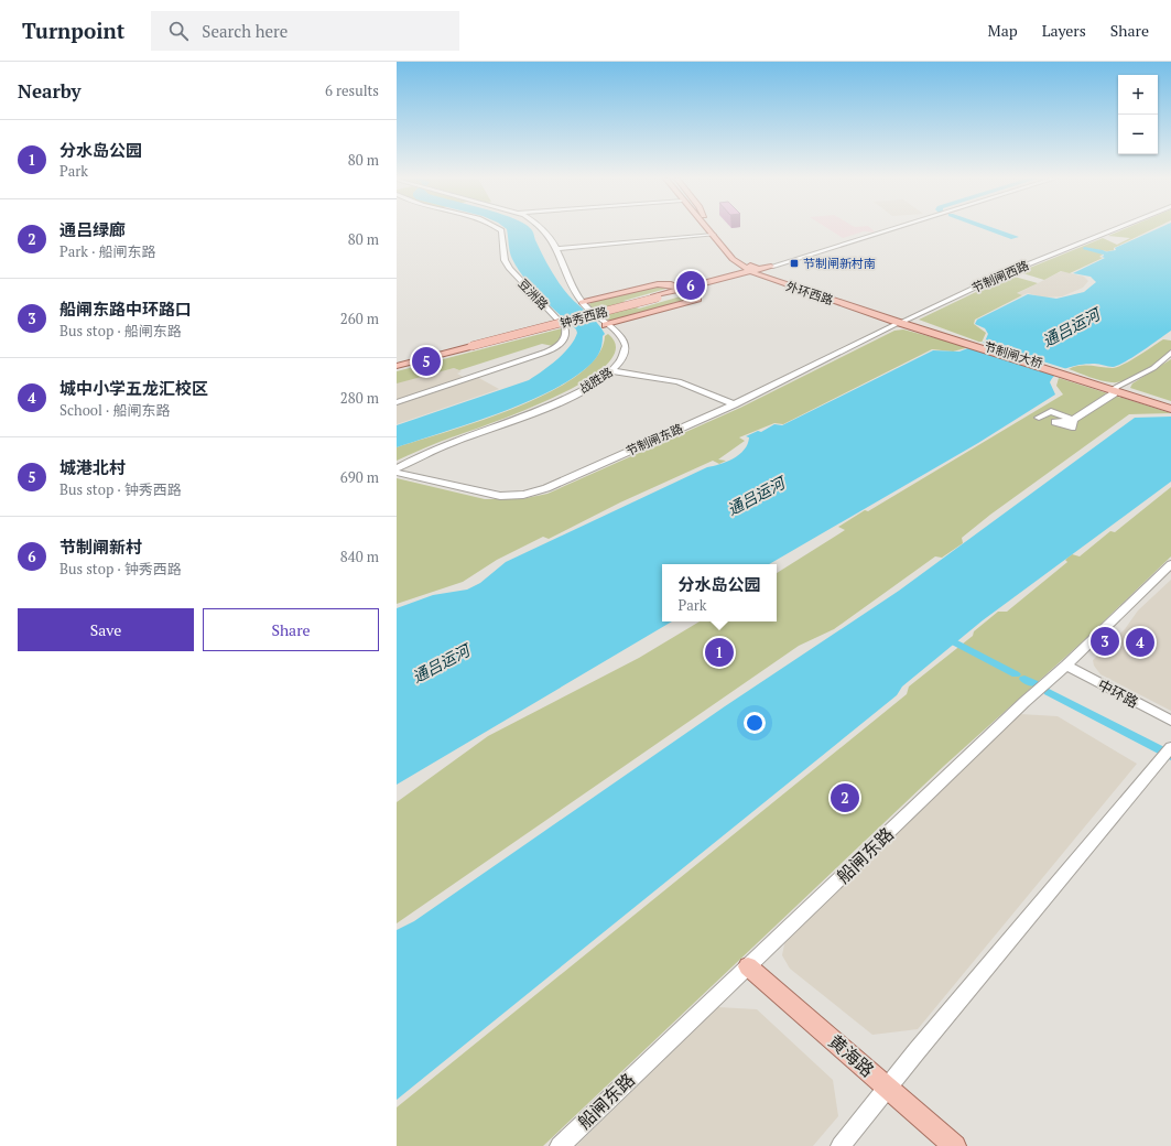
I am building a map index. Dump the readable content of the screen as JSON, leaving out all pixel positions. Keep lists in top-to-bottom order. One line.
{"streets":{"main road":["外环西路","钟秀西路","节制闸大桥","黄海路"],"street":["节制闸西路","豆洲路","战胜路","节制闸东路","中环路","船闸东路"]},"crossings":[["节制闸西路","外环西路"],["节制闸西路","节制闸东路"],["外环西路","钟秀西路"],["外环西路","节制闸大桥"],["外环西路","节制闸东路"],["中环路","船闸东路"],["船闸东路","黄海路"]],"water":["通吕运河"],"places":{"transit":["节制闸新村南"]},"page":{"header":"Turnpoint","search":"Search here","nav":["Map","Layers","Share"],"heading":["Nearby","6 results"],"map_buttons":["+","−"],"list":[{"mark":"1","name":"分水岛公园","note":"Park","value":"80 m"},{"mark":"2","name":"通吕绿廊","note":"Park · 船闸东路","value":"80 m"},{"mark":"3","name":"船闸东路中环路口","note":"Bus stop · 船闸东路","value":"260 m"},{"mark":"4","name":"城中小学五龙汇校区","note":"School · 船闸东路","value":"280 m"},{"mark":"5","name":"城港北村","note":"Bus stop · 钟秀西路","value":"690 m"},{"mark":"6","name":"节制闸新村","note":"Bus stop · 钟秀西路","value":"840 m"}],"pins":["6","5","3","4","1","2"],"popup":["分水岛公园","Park"],"buttons":["Save","Share"]}}
